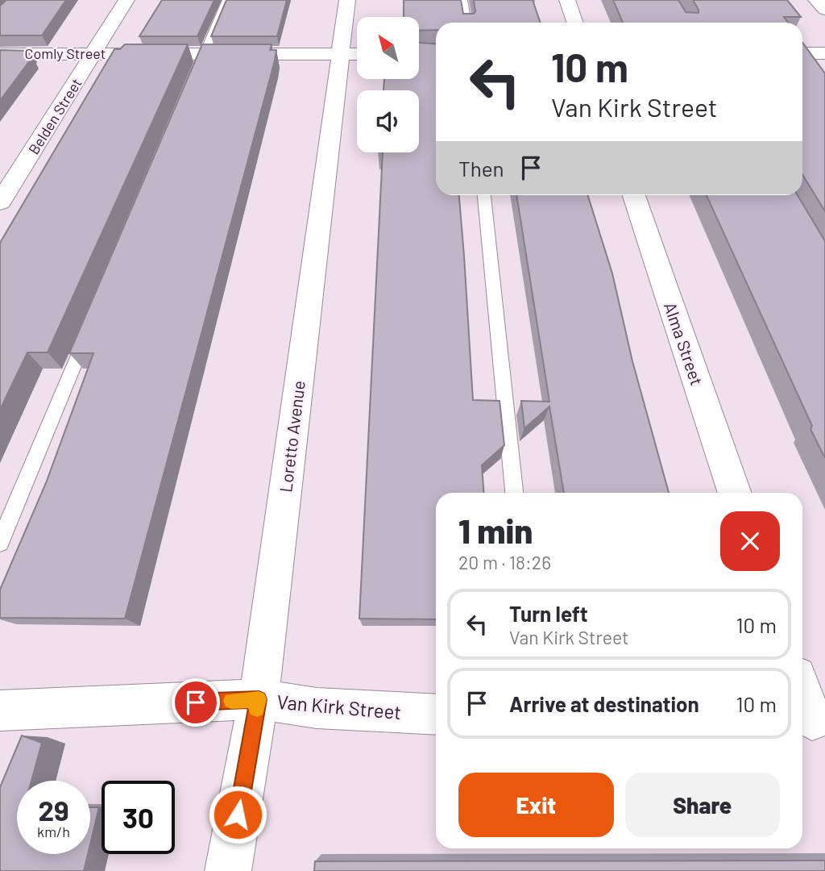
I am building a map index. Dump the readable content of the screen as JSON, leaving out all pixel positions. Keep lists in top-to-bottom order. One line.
{"streets":{"street":["Comly Street","Belden Street","Alma Street","Loretto Avenue","Van Kirk Street"]},"crossings":[["Comly Street","Belden Street"],["Comly Street","Loretto Avenue"],["Loretto Avenue","Van Kirk Street"]],"north":"top left","page":{"turn":["10 m","Van Kirk Street"],"then":"Then","heading":["1 min","20 m · 18:26"],"list":[{"name":"Turn left","note":"Van Kirk Street","value":"10 m"},{"name":"Arrive at destination","value":"10 m"}],"buttons":["Exit","Share"],"speed":"29 km/h","limit":"30"}}
